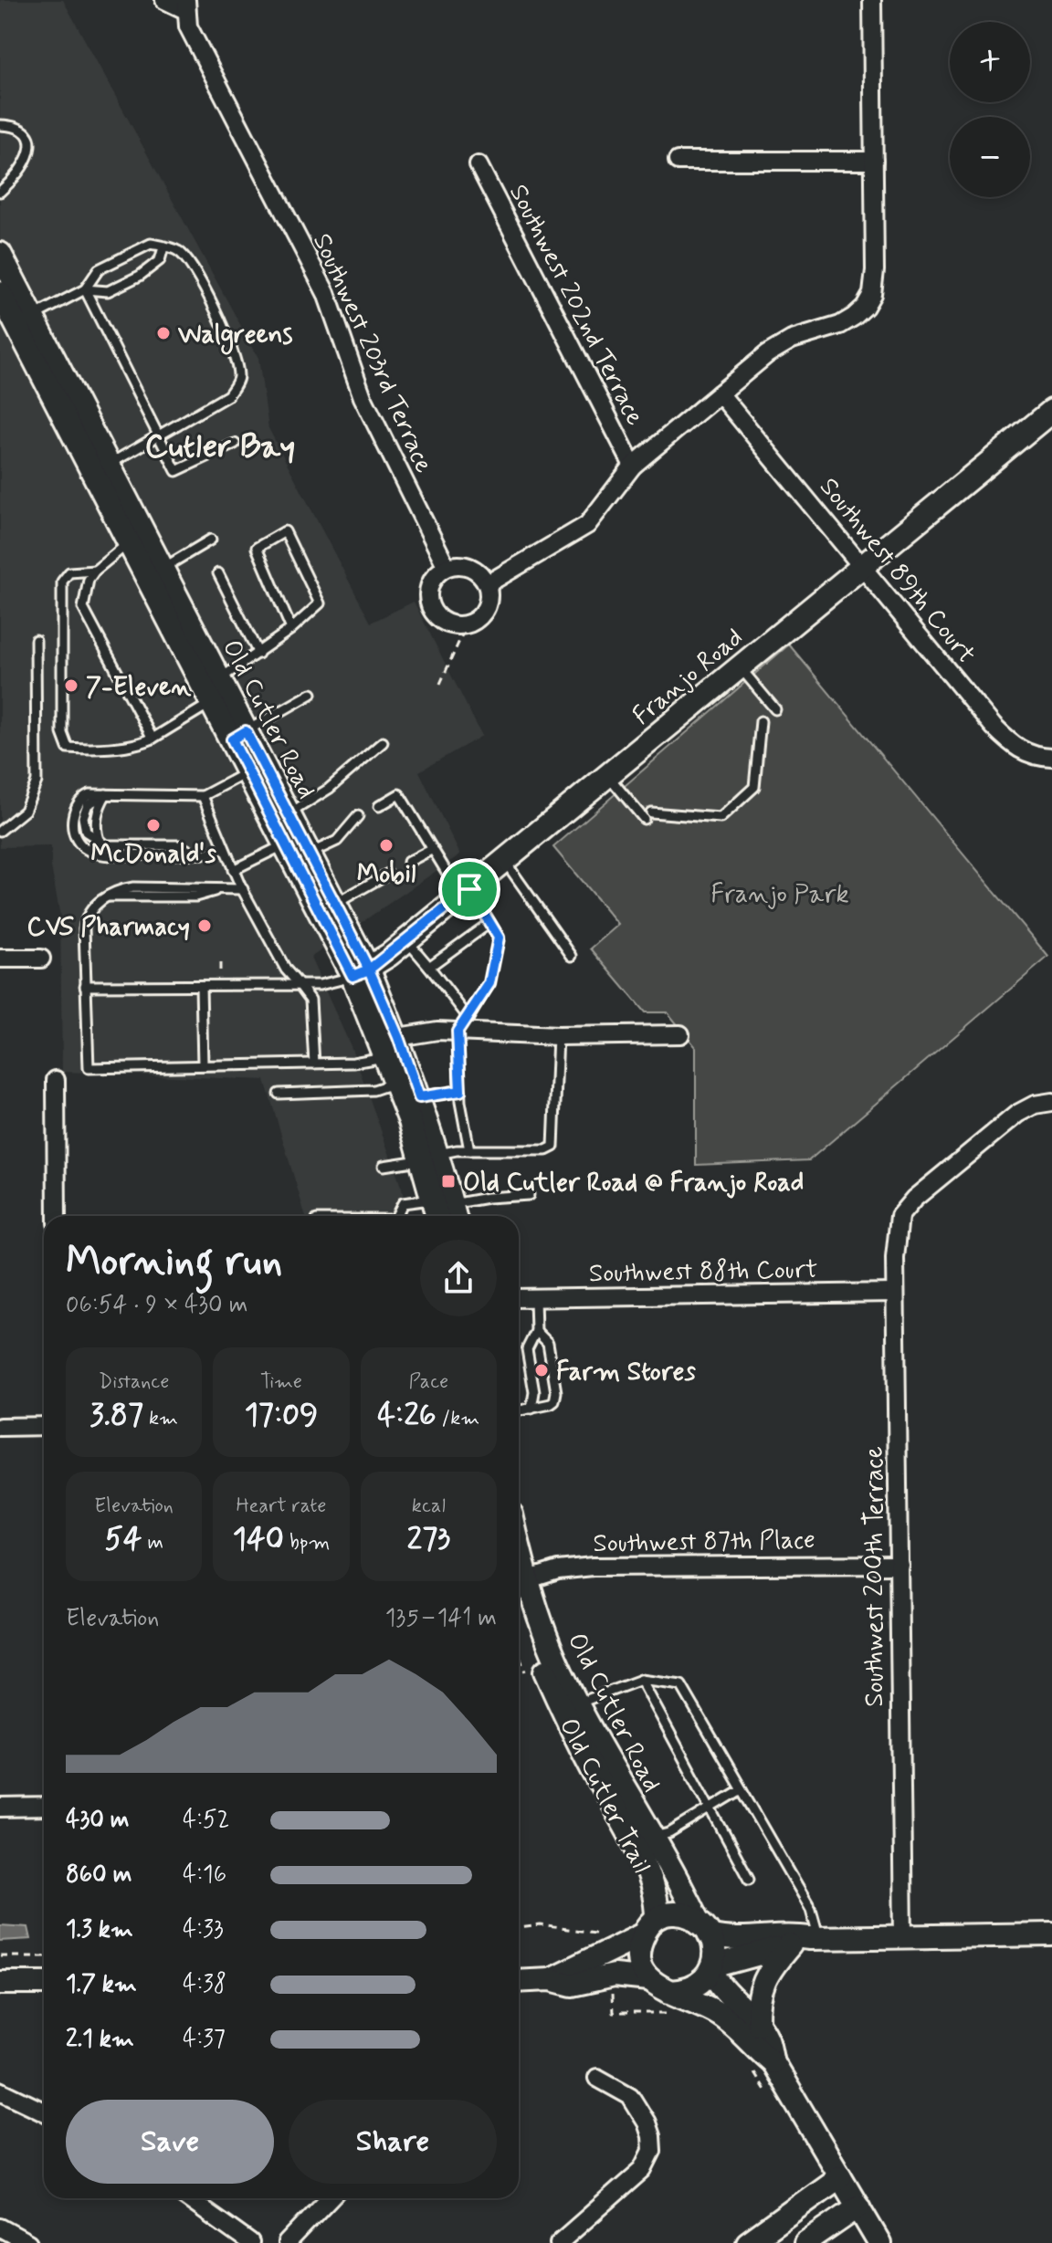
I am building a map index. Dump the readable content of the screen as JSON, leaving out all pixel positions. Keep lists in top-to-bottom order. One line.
{"streets":{"main road":["Franjo Road","Old Cutler Road"],"street":["Southwest 202nd Terrace","Southwest 203rd Terrace","Southwest 89th Court","Southwest 88th Court","Southwest 87th Place","Southwest 200th Terrace"]},"crossings":[["Southwest 89th Court","Franjo Road"],["Franjo Road","Old Cutler Road"],["Southwest 88th Court","Southwest 200th Terrace"],["Southwest 87th Place","Southwest 200th Terrace"]],"districts":["Cutler Bay"],"parks":["Franjo Park"],"places":{"other":["Walgreens","7-Eleven","McDonald's","Mobil","CVS Pharmacy","Farm Stores"],"transit":["Old Cutler Road @ Franjo Road"]},"page":{"map_buttons":["+","−"],"heading":["Morning run","06:54 · 9 × 430 m"],"stats":[["Distance","3.87 km"],["Time","17:09"],["Pace","4:26 /km"],["Elevation","54 m"],["Heart rate","140 bpm"],["kcal","273"]],"chart":["Elevation","135–141 m"],"list":[{"name":"430 m","note":"4:52"},{"name":"860 m","note":"4:16"},{"name":"1.3 km","note":"4:33"},{"name":"1.7 km","note":"4:38"},{"name":"2.1 km","note":"4:37"}],"buttons":["Save","Share"]}}
